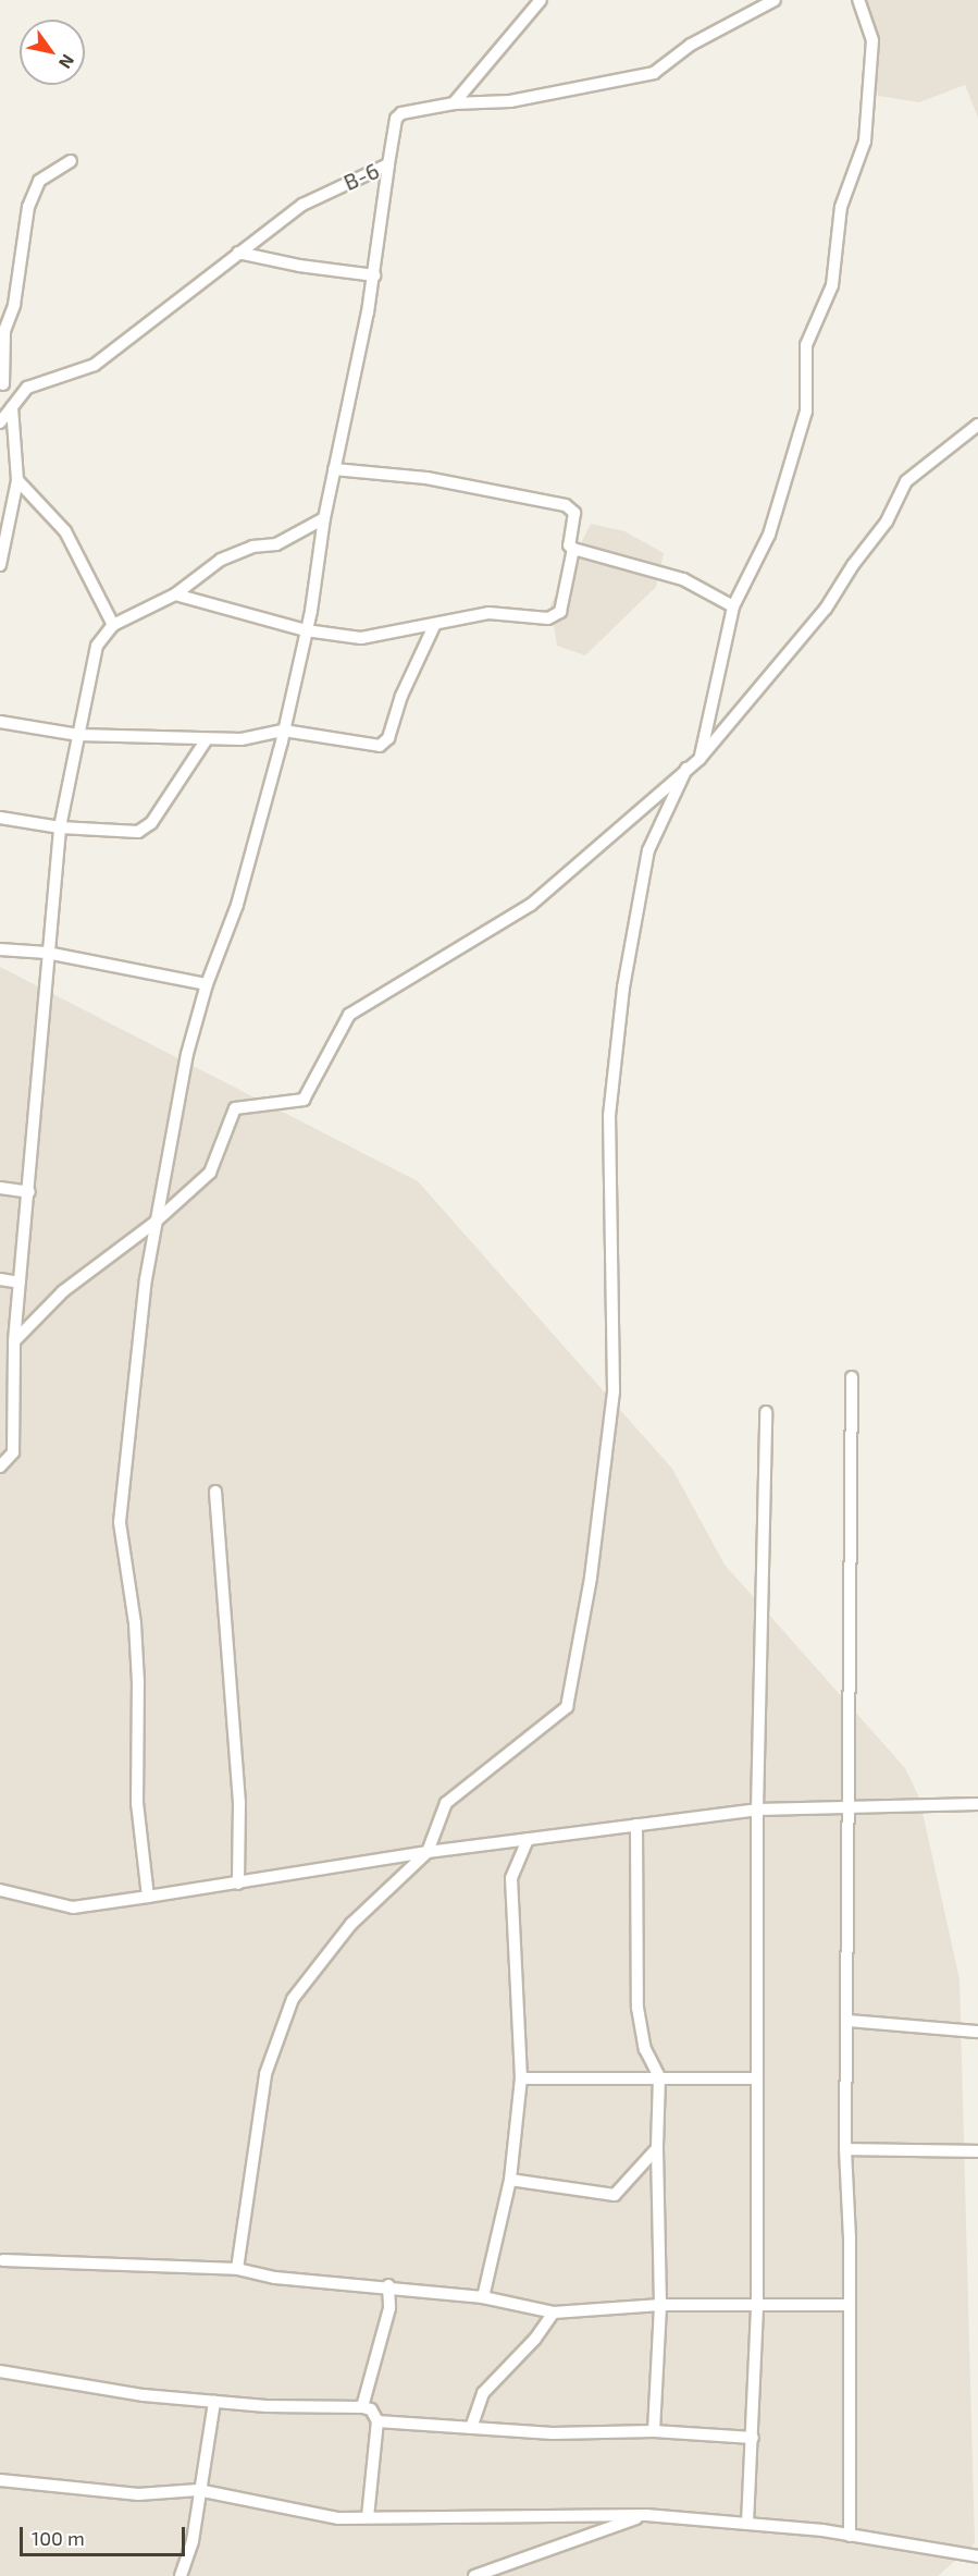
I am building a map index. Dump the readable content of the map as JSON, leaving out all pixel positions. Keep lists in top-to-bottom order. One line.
{"streets":{"street":["B-6"]},"scale_bar":"100 m","north":"bottom right"}
